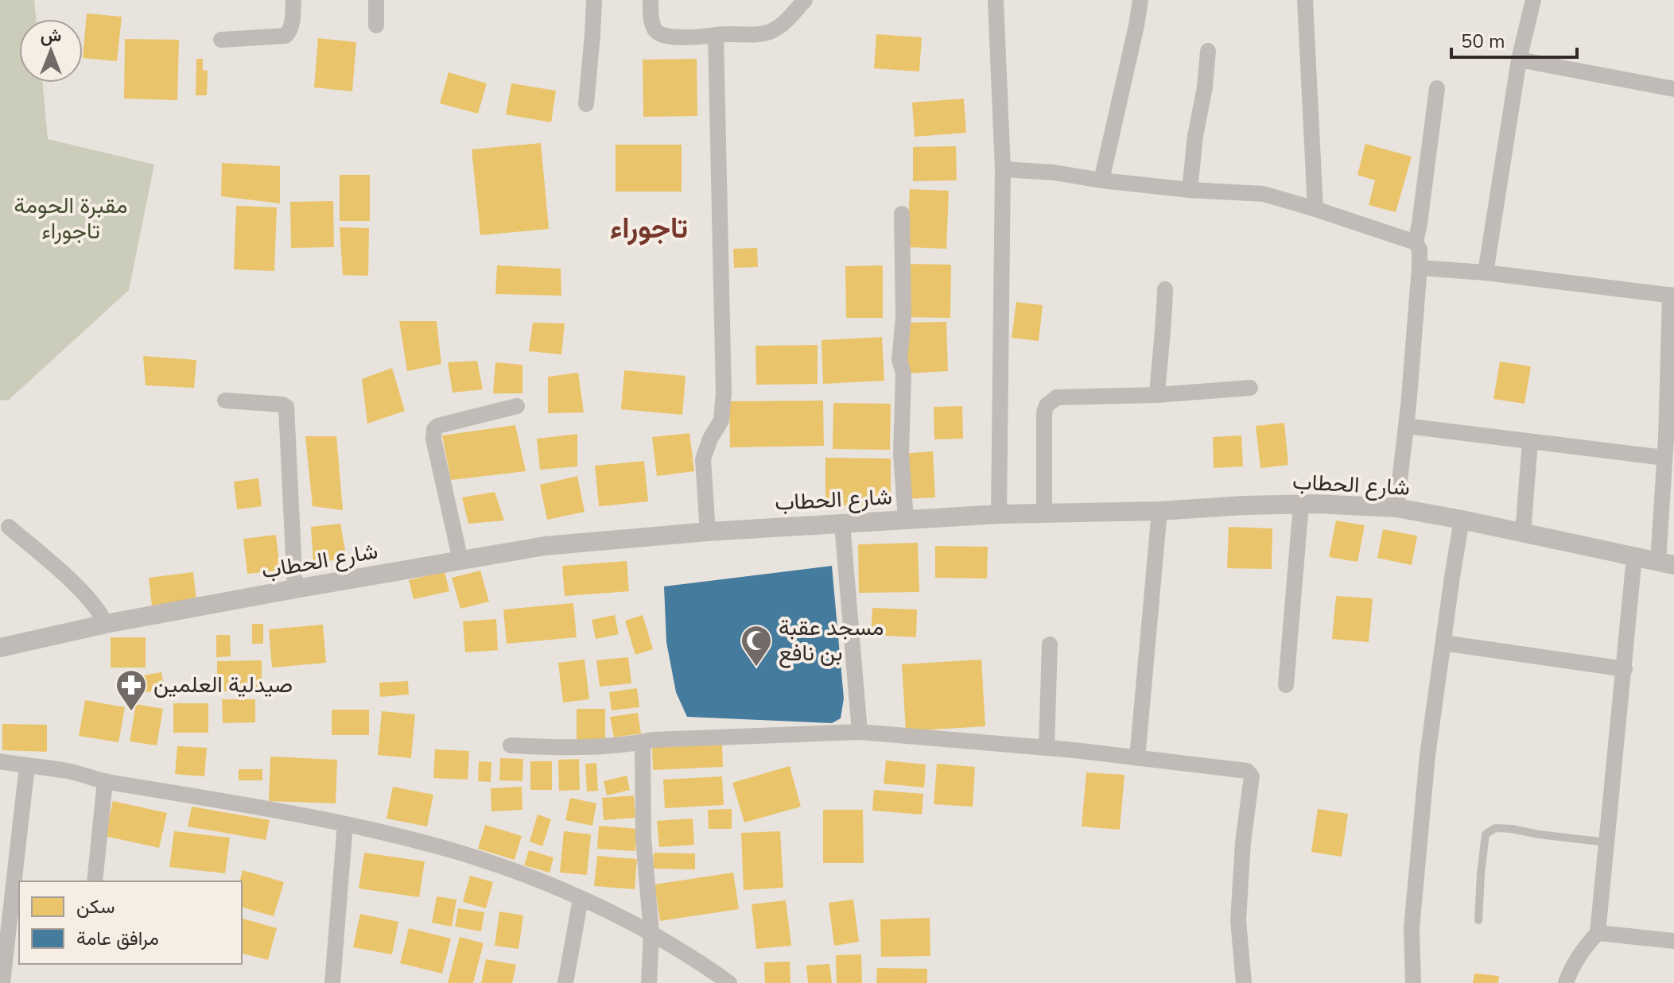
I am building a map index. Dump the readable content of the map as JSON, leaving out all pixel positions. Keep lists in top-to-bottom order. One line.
{"streets":{"street":["شارع الحطاب"]},"districts":["تاجوراء"],"parks":["مقبرة الحومة تاجوراء"],"places":{"mosque":["مسجد عقبة بن نافع"],"pharmacy":["صيدلية العلمين"]},"legend":["سكن","مرافق عامة"],"scale_bar":"50 m","north":"top"}
